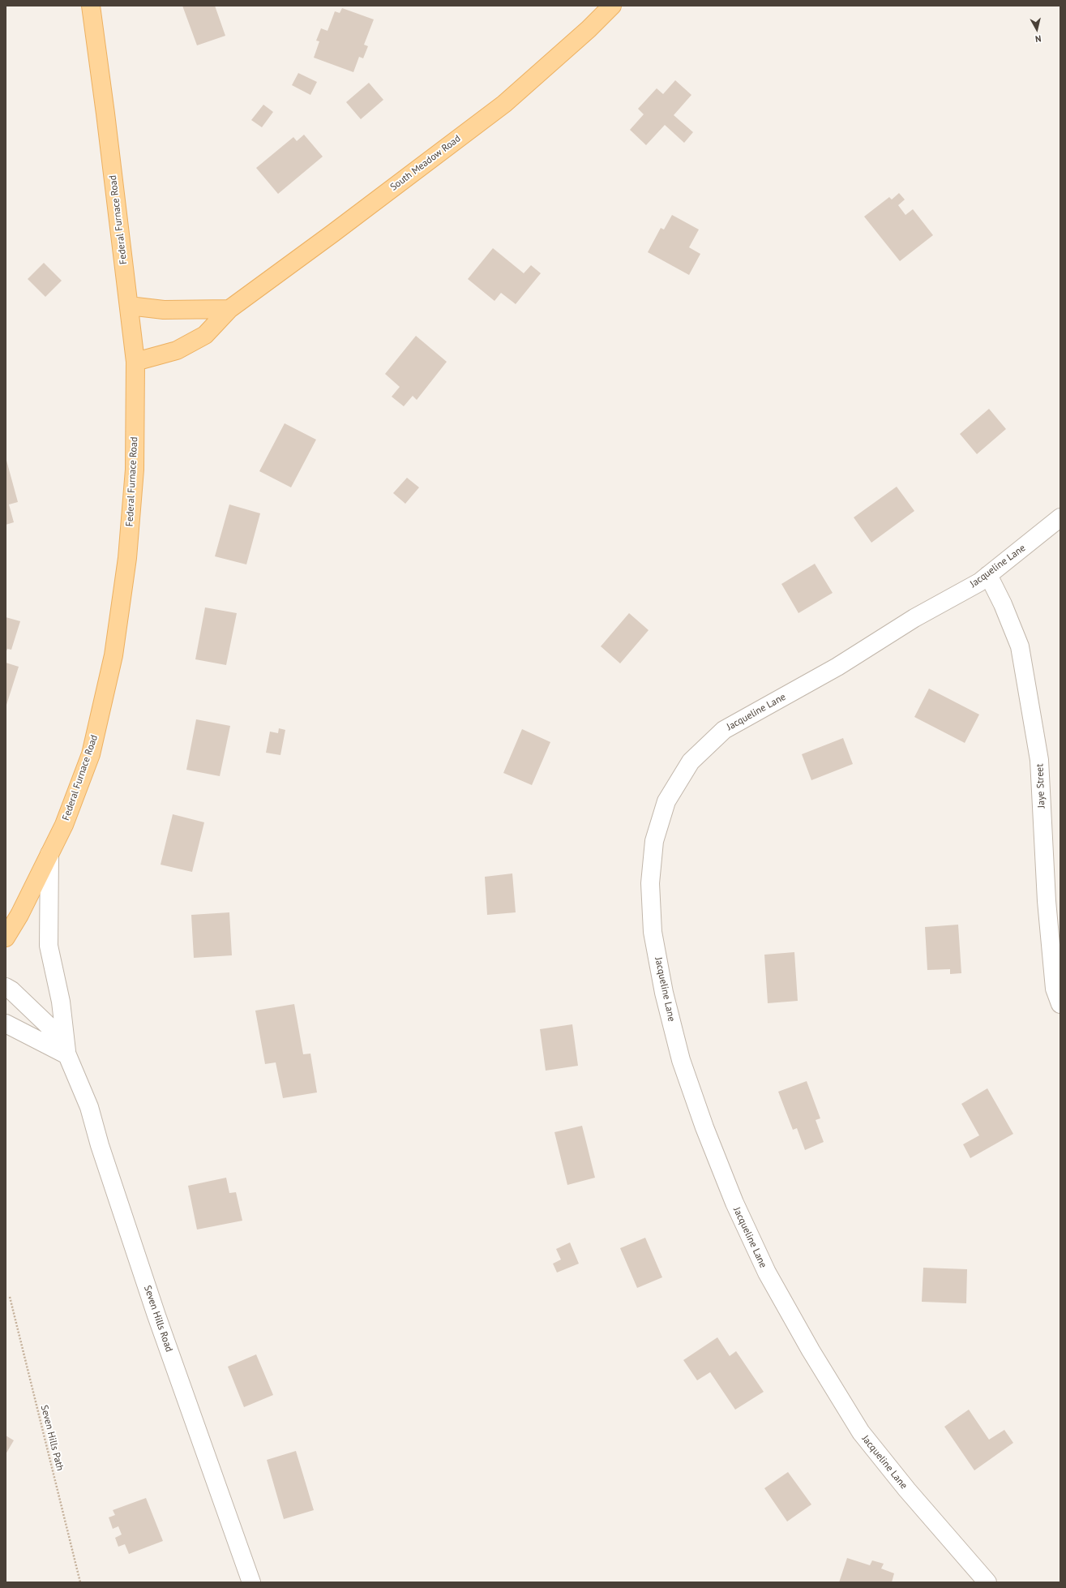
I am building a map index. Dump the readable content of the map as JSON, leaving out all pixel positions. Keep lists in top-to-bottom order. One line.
{"streets":{"main road":["South Meadow Road","Federal Furnace Road"],"street":["Jacqueline Lane","Jaye Street","Seven Hills Road"],"path":["Seven Hills Path"]},"crossings":[["South Meadow Road","Federal Furnace Road"],["Jacqueline Lane","Jaye Street"]],"north":"bottom"}
